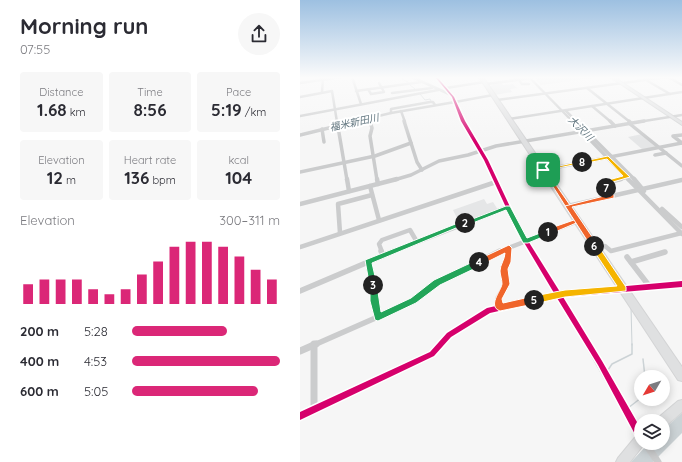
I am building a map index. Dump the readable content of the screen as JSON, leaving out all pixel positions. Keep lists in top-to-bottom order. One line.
{"water":["福米新田川","大沢川"],"north":"bottom left","page":{"heading":["Morning run","07:55"],"stats":[["Distance","1.68 km"],["Time","8:56"],["Pace","5:19 /km"],["Elevation","12 m"],["Heart rate","136 bpm"],["kcal","104"]],"pins":["8","7","2","1","6","4","3","5"],"chart":["Elevation","300–311 m"],"list":[{"name":"200 m","note":"5:28"},{"name":"400 m","note":"4:53"},{"name":"600 m","note":"5:05"}]}}
